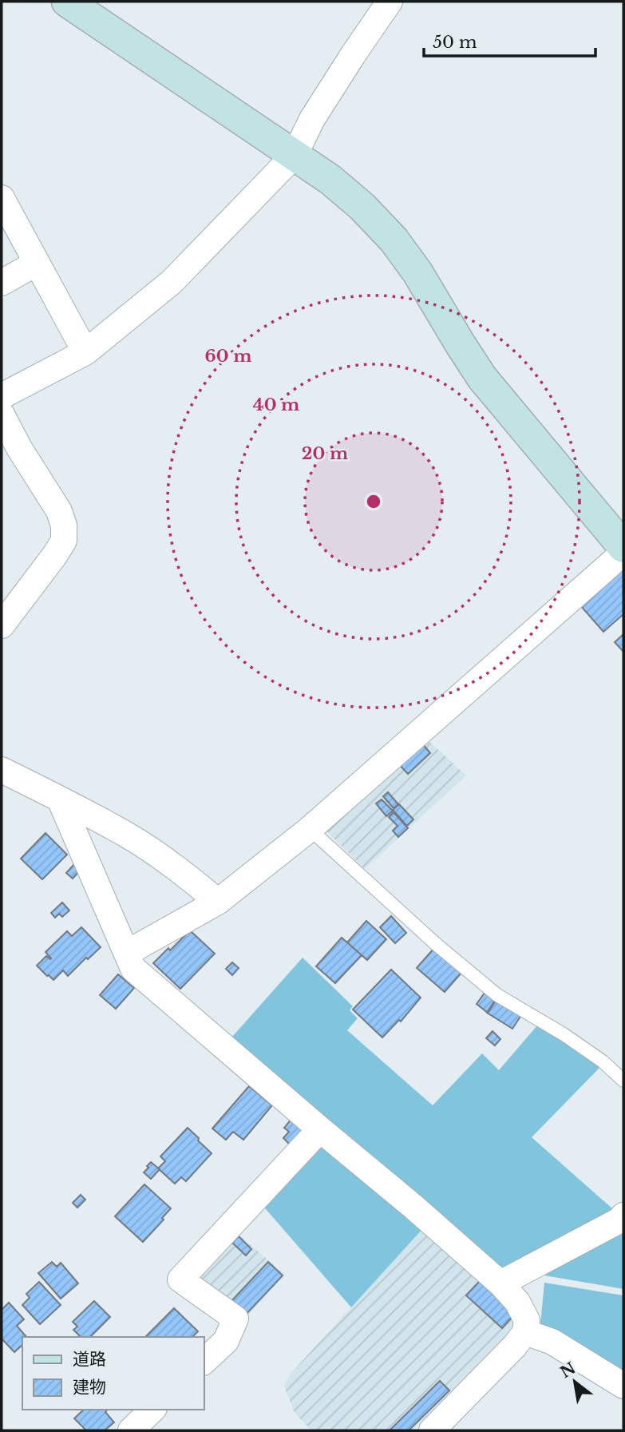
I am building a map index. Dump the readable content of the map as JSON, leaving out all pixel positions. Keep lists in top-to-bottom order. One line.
{"legend":["道路","建物"],"scale_bar":"50 m","north":"top left","rings":["60 m","40 m","20 m"]}
